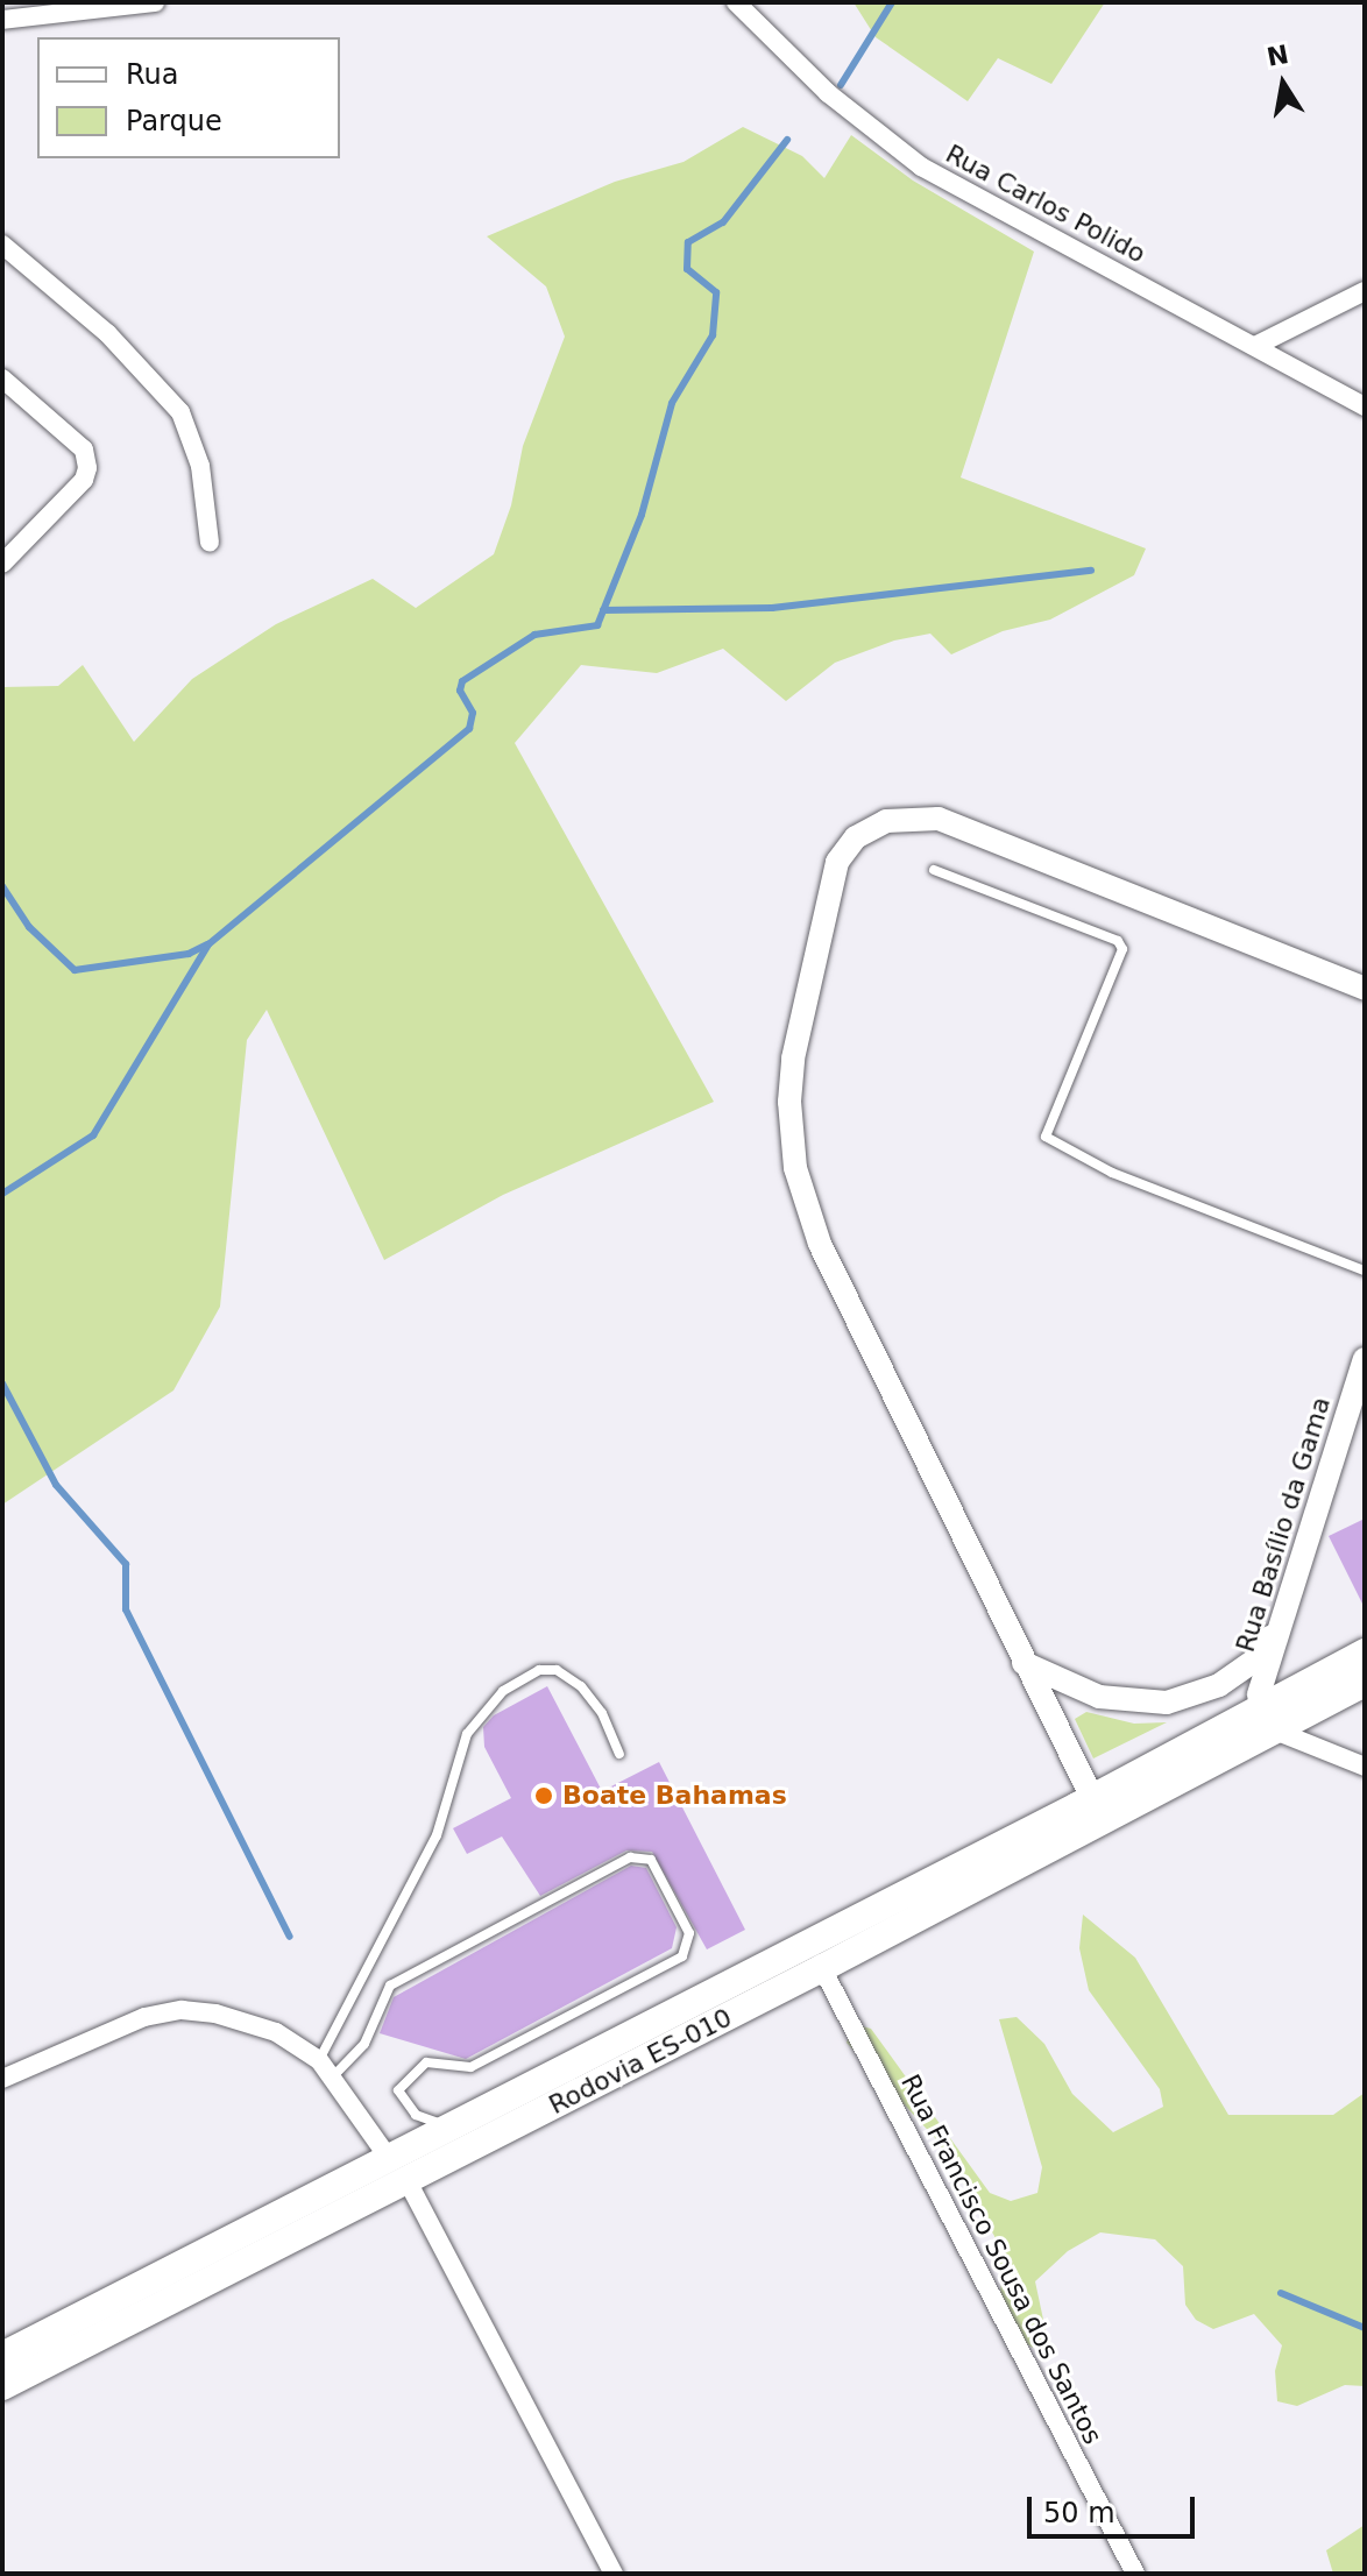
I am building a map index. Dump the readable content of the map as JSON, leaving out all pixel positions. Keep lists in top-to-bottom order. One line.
{"streets":{"main road":["Rodovia ES-010"],"street":["Rua Carlos Polido","Rua Basílio da Gama","Rua Francisco Sousa dos Santos"]},"crossings":[["Rua Basílio da Gama","Rodovia ES-010"],["Rodovia ES-010","Rua Francisco Sousa dos Santos"]],"places":["Boate Bahamas"],"legend":["Rua","Parque"],"scale_bar":"50 m","north":"top"}
